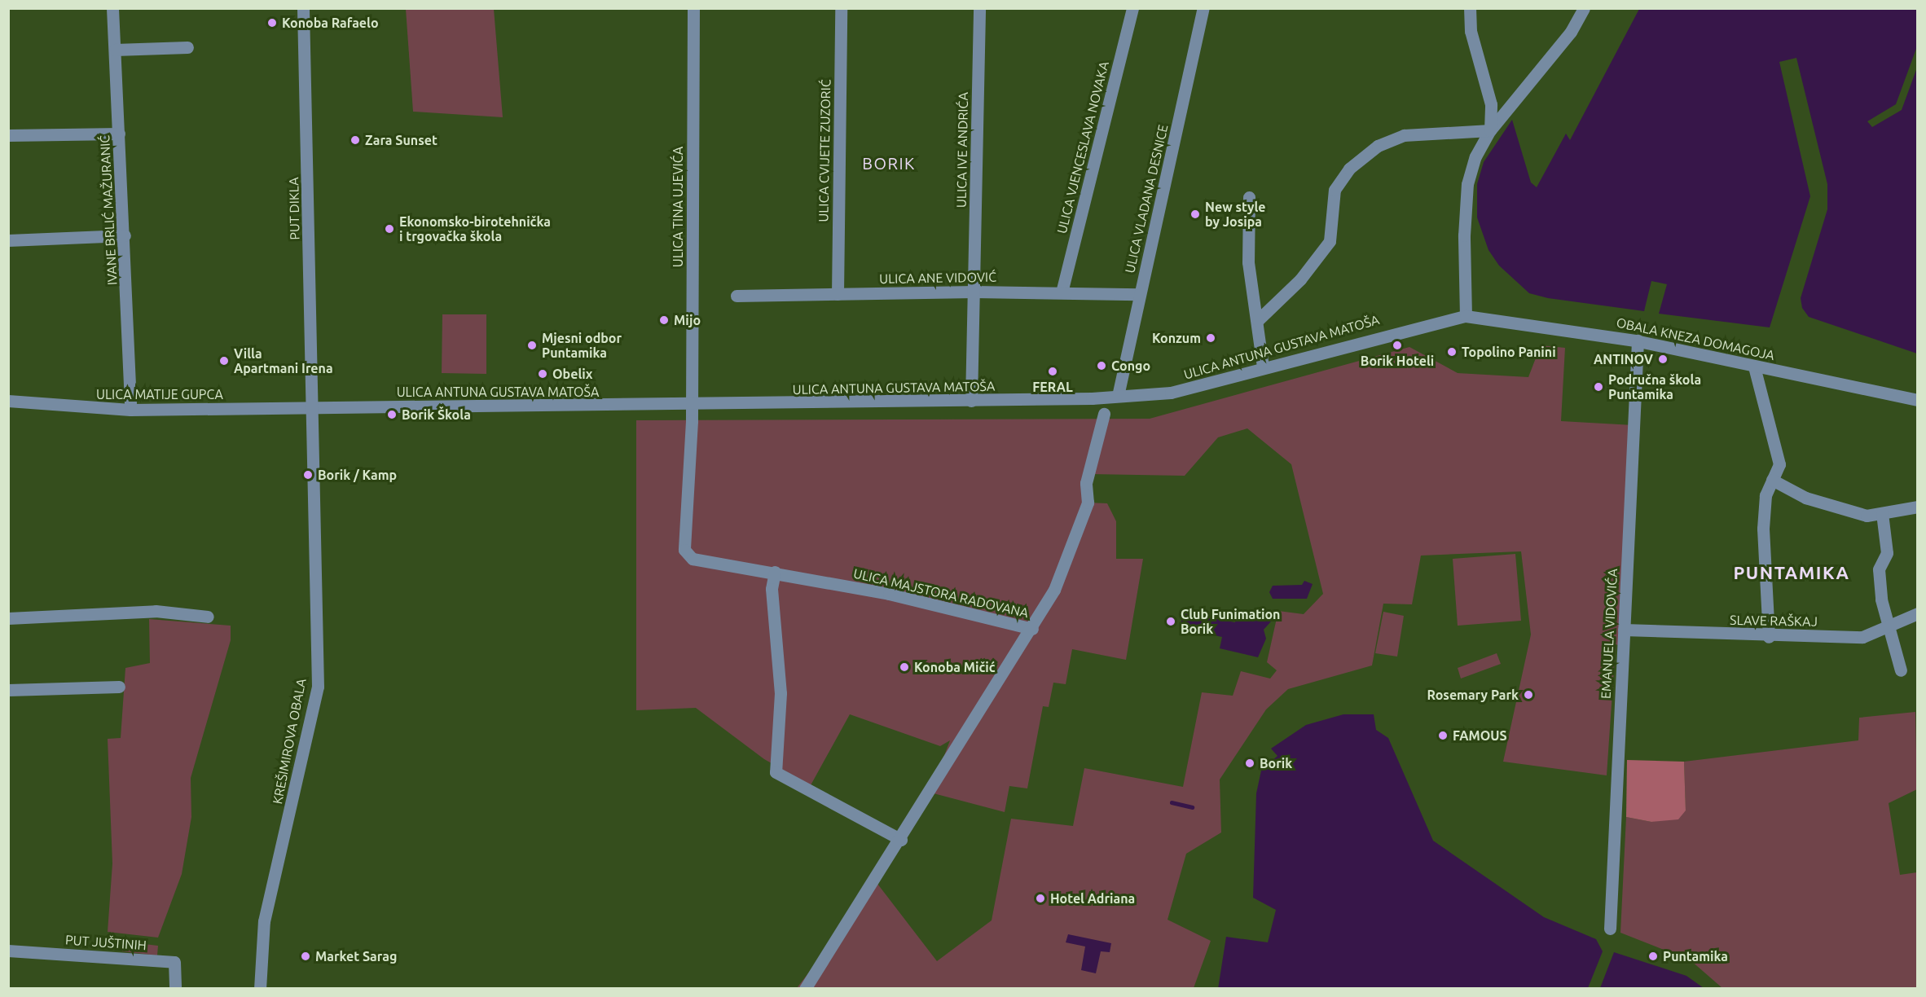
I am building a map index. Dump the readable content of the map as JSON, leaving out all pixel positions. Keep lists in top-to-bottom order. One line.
{"streets":{"street":["ULICA VJENCESLAVA NOVAKA","ULICA IVE ANDRIĆA","ULICA CVIJETE ZUZORIĆ","ULICA VLADANA DESNICE","ULICA TINA UJEVIĆA","PUT DIKLA","IVANE BRLIĆ MAŽURANIĆ","ULICA ANE VIDOVIĆ","OBALA KNEZA DOMAGOJA","ULICA ANTUNA GUSTAVA MATOŠA","ULICA MATIJE GUPCA","ULICA MAJSTORA RADOVANA","SLAVE RAŠKAJ","EMANUELA VIDOVIĆA","KREŠIMIROVA OBALA","PUT JUŠTINIH"]},"crossings":[["ULICA VJENCESLAVA NOVAKA","ULICA ANE VIDOVIĆ"],["ULICA IVE ANDRIĆA","ULICA ANE VIDOVIĆ"],["ULICA IVE ANDRIĆA","ULICA ANTUNA GUSTAVA MATOŠA"],["ULICA CVIJETE ZUZORIĆ","ULICA ANE VIDOVIĆ"],["ULICA VLADANA DESNICE","ULICA ANE VIDOVIĆ"],["ULICA VLADANA DESNICE","ULICA ANTUNA GUSTAVA MATOŠA"],["ULICA TINA UJEVIĆA","ULICA ANTUNA GUSTAVA MATOŠA"],["ULICA TINA UJEVIĆA","ULICA MAJSTORA RADOVANA"],["PUT DIKLA","ULICA ANTUNA GUSTAVA MATOŠA"],["PUT DIKLA","ULICA MATIJE GUPCA"],["PUT DIKLA","KREŠIMIROVA OBALA"],["IVANE BRLIĆ MAŽURANIĆ","ULICA MATIJE GUPCA"],["OBALA KNEZA DOMAGOJA","ULICA ANTUNA GUSTAVA MATOŠA"],["OBALA KNEZA DOMAGOJA","EMANUELA VIDOVIĆA"],["ULICA ANTUNA GUSTAVA MATOŠA","ULICA MATIJE GUPCA"],["ULICA ANTUNA GUSTAVA MATOŠA","ULICA MAJSTORA RADOVANA"],["ULICA ANTUNA GUSTAVA MATOŠA","KREŠIMIROVA OBALA"],["ULICA MATIJE GUPCA","KREŠIMIROVA OBALA"],["SLAVE RAŠKAJ","EMANUELA VIDOVIĆA"]],"districts":["BORIK","PUNTAMIKA"],"places":["Konoba Rafaelo","Zara Sunset","New style by Josipa","Ekonomsko-birotehnička i trgovačka škola","Mijo","Konzum","Mjesni odbor Puntamika","Borik Hoteli","Topolino Panini","ANTINOV","Villa Apartmani Irena","Congo","FERAL","Obelix","Područna škola Puntamika","Borik Škola","Borik / Kamp","Club Funimation Borik","Konoba Mičić","Rosemary Park","FAMOUS","Borik","Hotel Adriana","Market Sarag","Puntamika"]}
